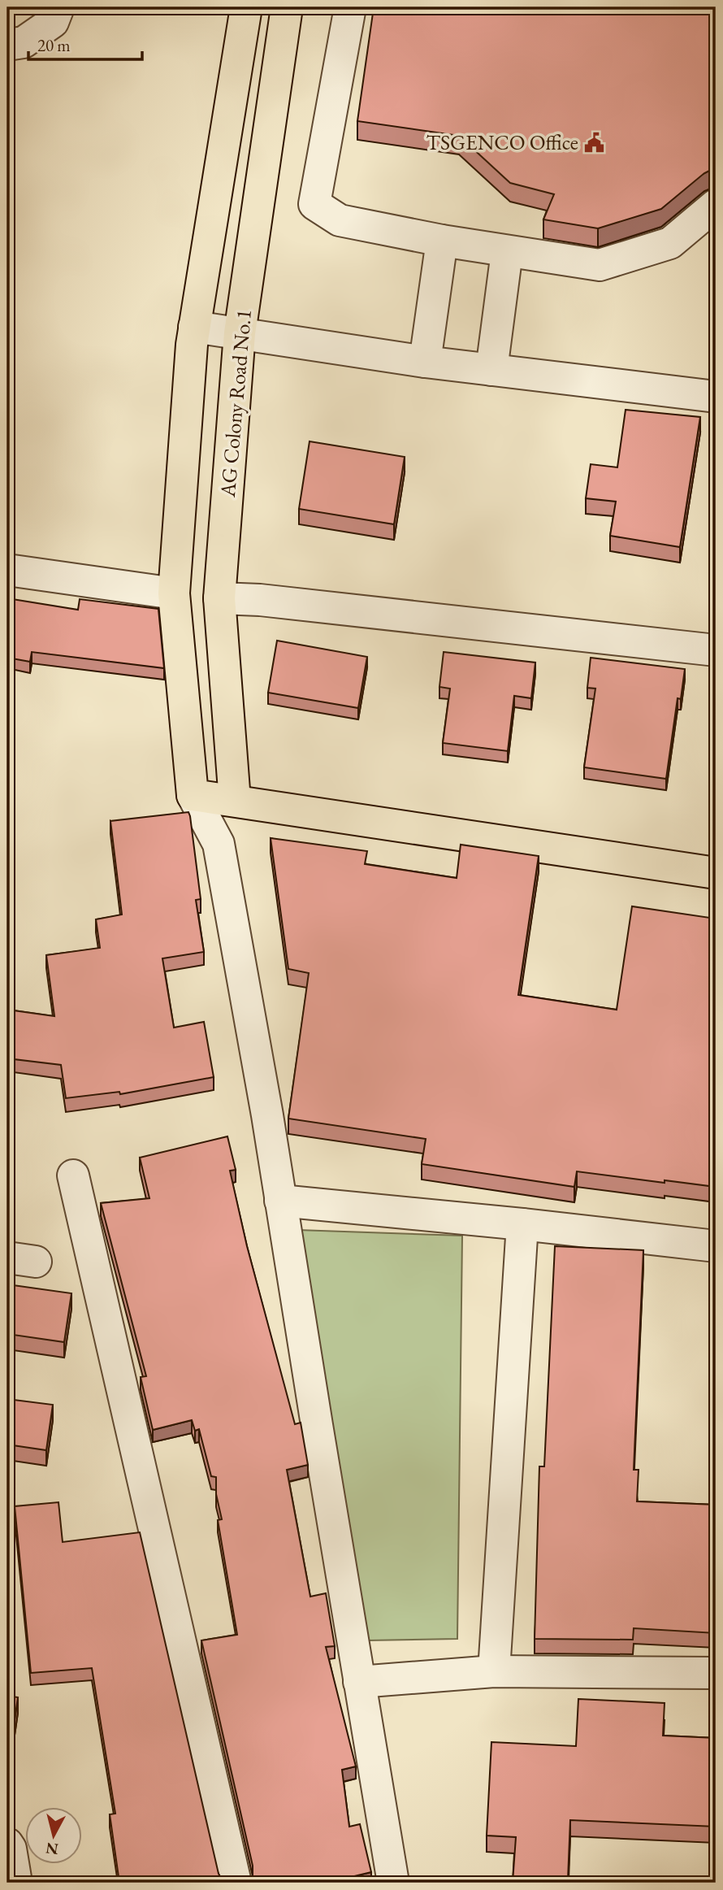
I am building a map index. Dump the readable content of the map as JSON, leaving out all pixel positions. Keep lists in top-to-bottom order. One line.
{"streets":{"main road":["AG Colony Road No.1"]},"places":{"public building":["TSGENCO Office"]},"scale_bar":"20 m","north":"bottom"}
